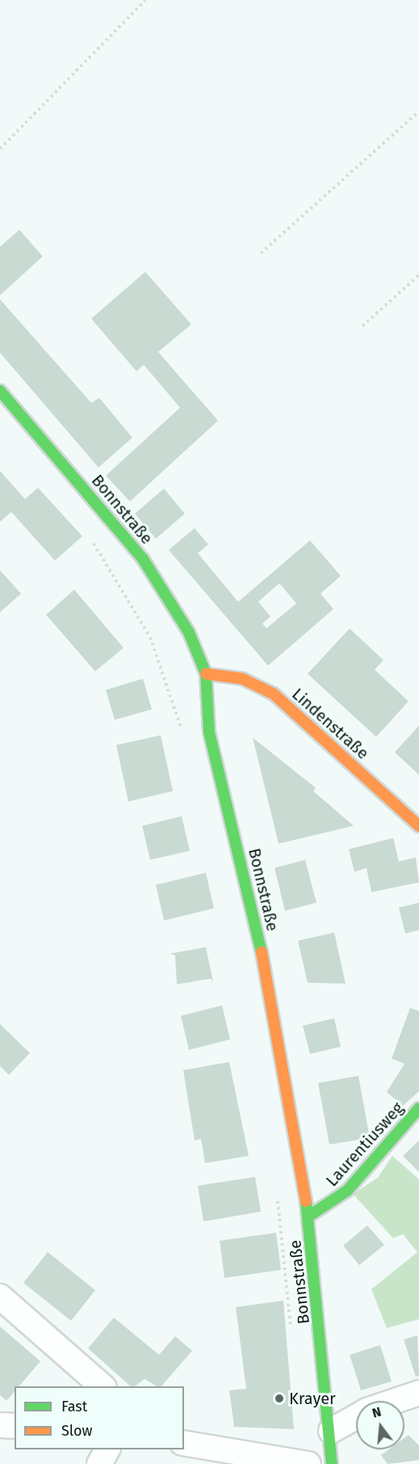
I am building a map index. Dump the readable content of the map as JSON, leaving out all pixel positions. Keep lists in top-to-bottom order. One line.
{"streets":{"street":["Bonnstraße","Lindenstraße","Laurentiusweg"]},"crossings":[["Bonnstraße","Lindenstraße"],["Bonnstraße","Laurentiusweg"]],"places":["Krayer"],"legend":["Fast","Slow"],"north":"top"}
